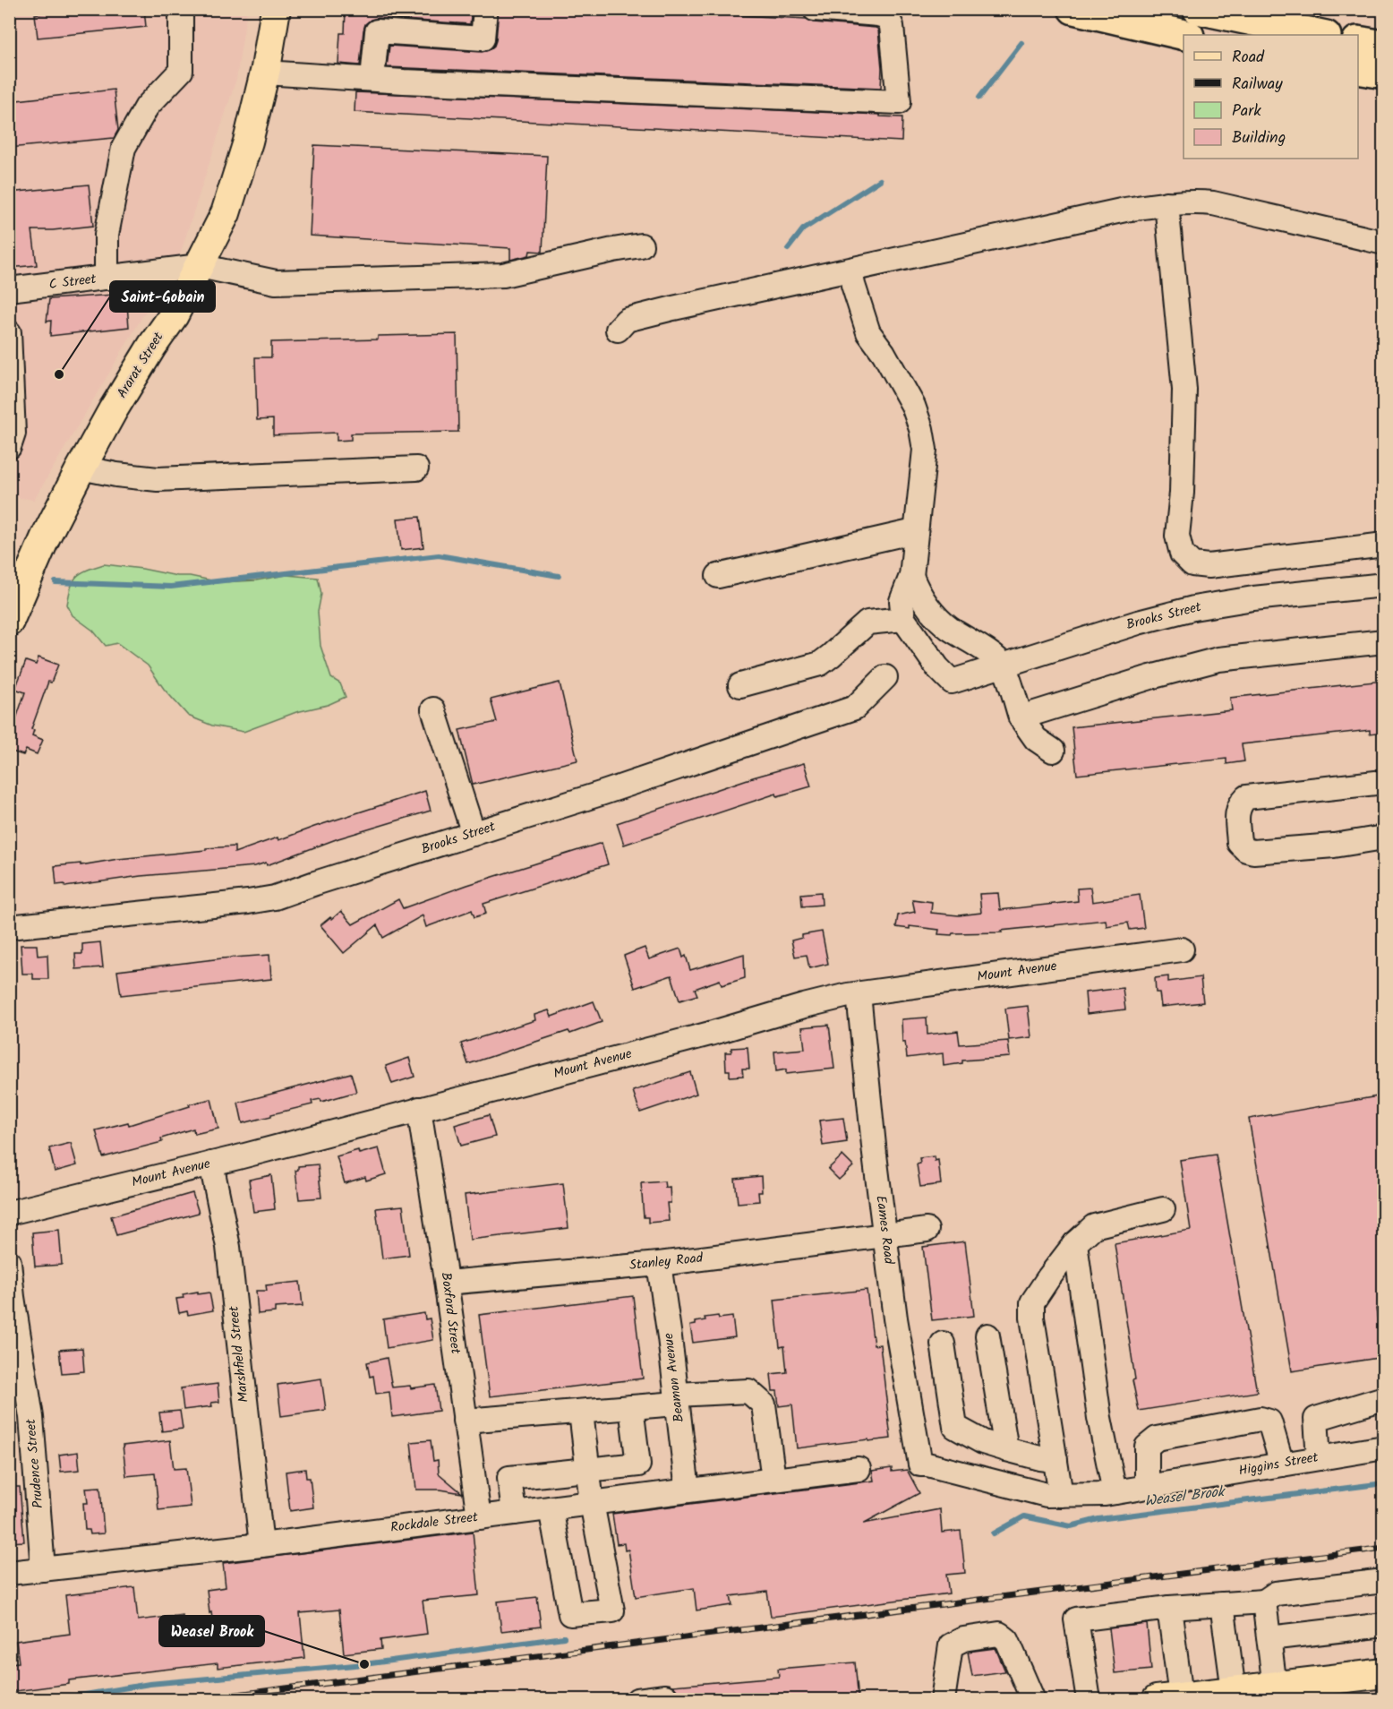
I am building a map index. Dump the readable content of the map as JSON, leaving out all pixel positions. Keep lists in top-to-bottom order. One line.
{"streets":{"main road":["Ararat Street"],"street":["C Street","Brooks Street","Mount Avenue","Eames Road","Stanley Road","Boxford Street","Marshfield Street","Beamon Avenue","Prudence Street","Higgins Street","Rockdale Street"]},"crossings":[["C Street","Ararat Street"],["Mount Avenue","Eames Road"],["Mount Avenue","Boxford Street"],["Mount Avenue","Marshfield Street"],["Eames Road","Stanley Road"],["Eames Road","Higgins Street"],["Stanley Road","Boxford Street"],["Stanley Road","Beamon Avenue"],["Boxford Street","Rockdale Street"],["Marshfield Street","Rockdale Street"],["Beamon Avenue","Rockdale Street"],["Prudence Street","Rockdale Street"]],"water":["Weasel Brook"],"places":["Saint-Gobain","Weasel Brook"],"legend":["Road","Railway","Park","Building"]}
